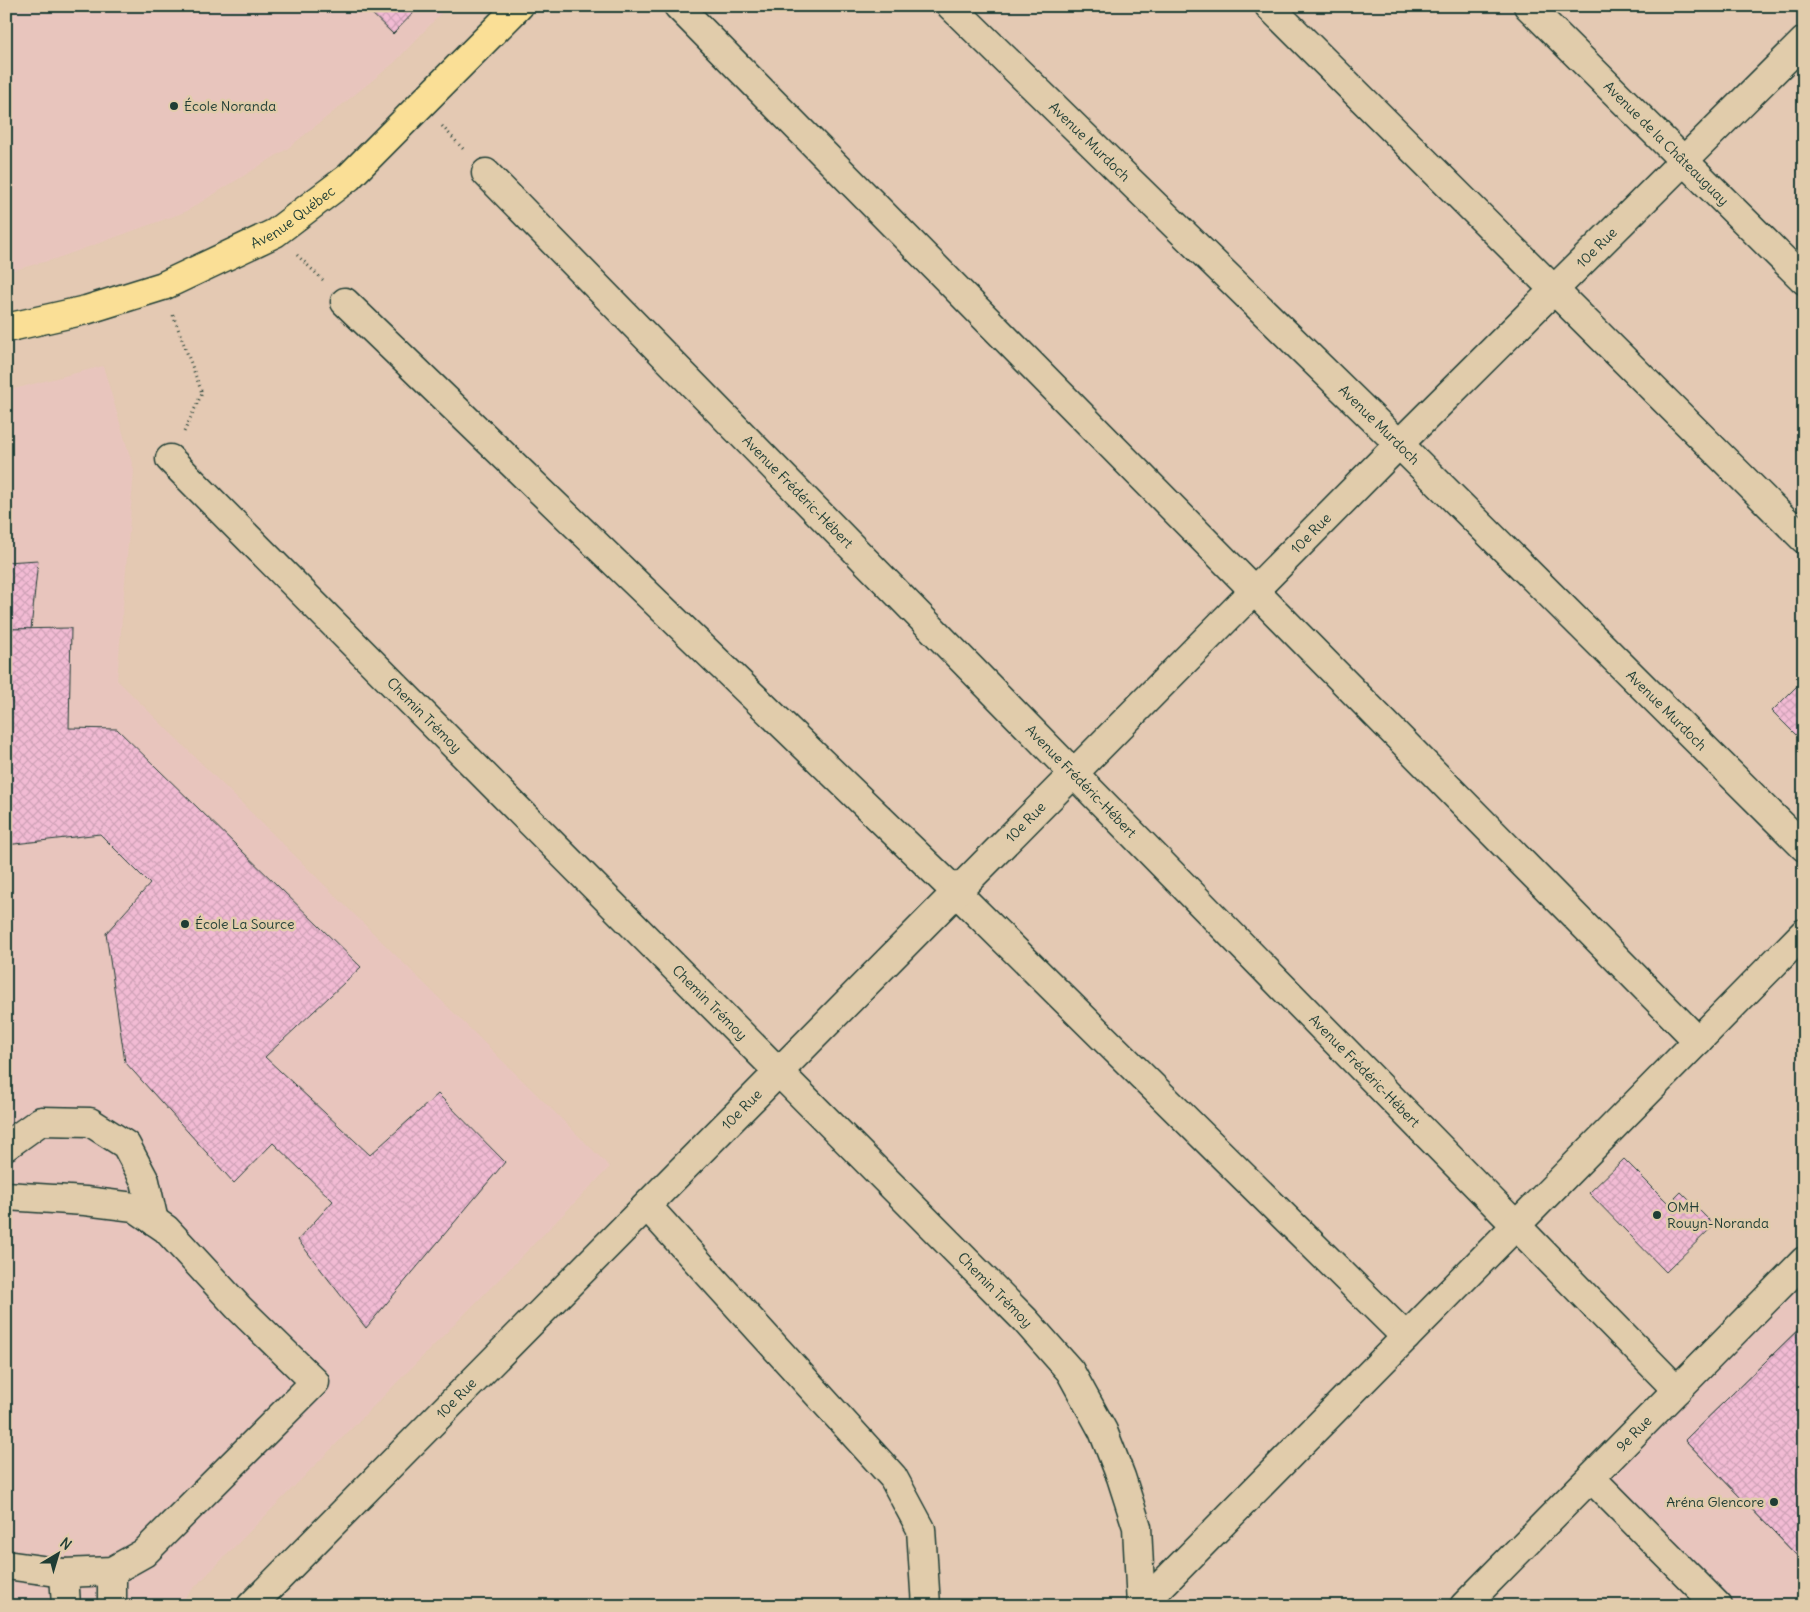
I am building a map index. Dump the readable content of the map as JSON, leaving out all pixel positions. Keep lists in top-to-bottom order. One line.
{"streets":{"main road":["Avenue Québec"],"street":["Avenue Murdoch","Avenue de la Châteauguay","10e Rue","Avenue Frédéric-Hébert","Chemin Trémoy","9e Rue"]},"crossings":[["Avenue Murdoch","10e Rue"],["Avenue de la Châteauguay","10e Rue"],["10e Rue","Avenue Frédéric-Hébert"],["10e Rue","Chemin Trémoy"],["Avenue Frédéric-Hébert","9e Rue"]],"places":["École Noranda","École La Source","OMH Rouyn-Noranda","Aréna Glencore"],"north":"top right"}
